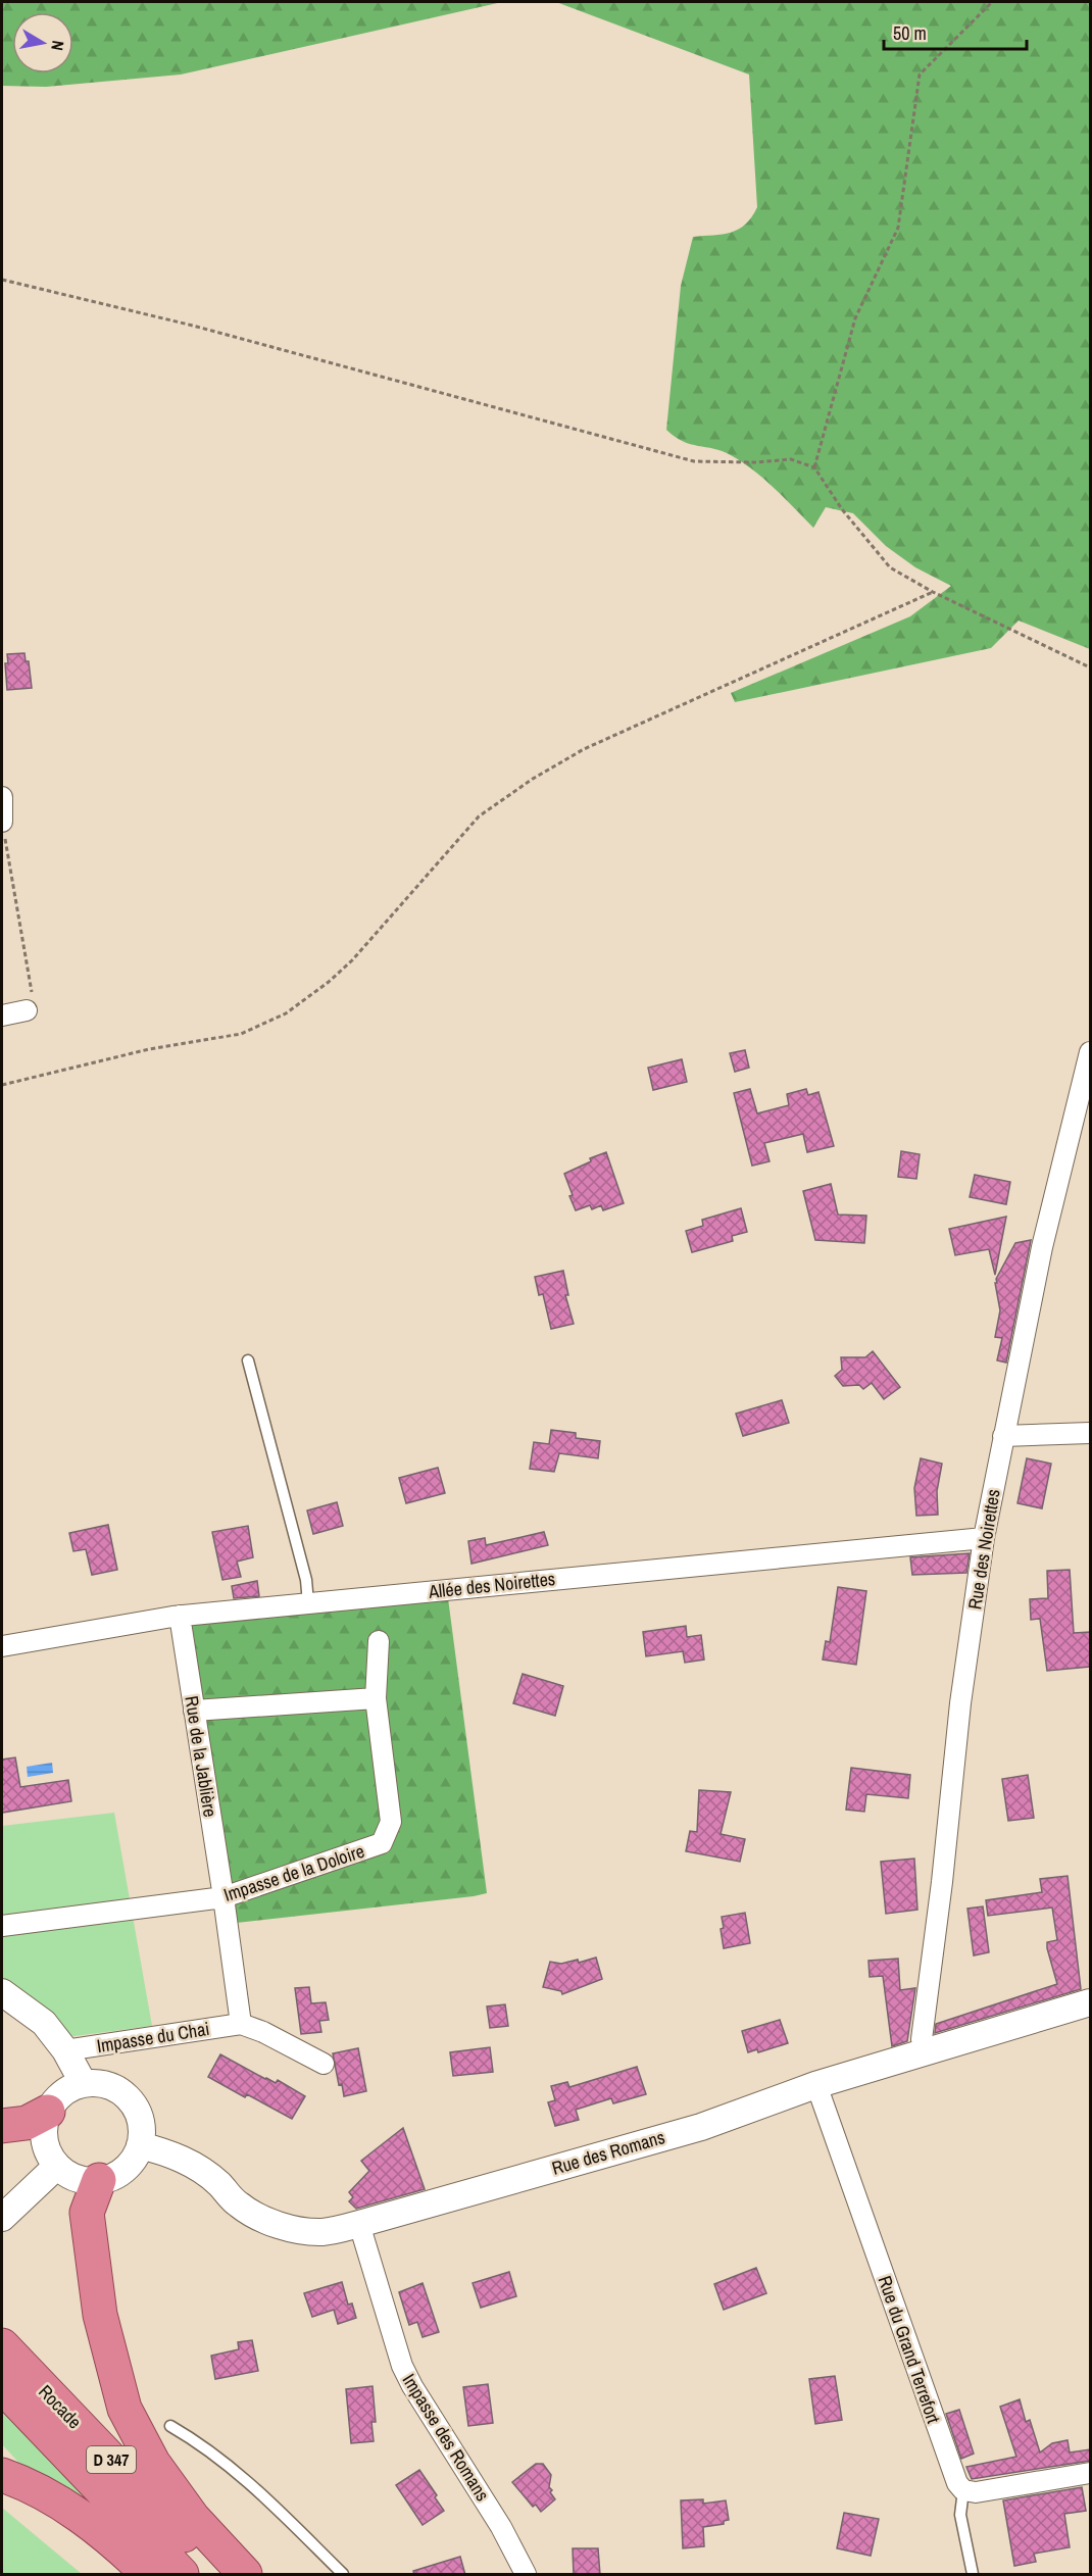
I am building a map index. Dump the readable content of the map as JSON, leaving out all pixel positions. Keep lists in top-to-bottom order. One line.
{"streets":{"highway":["Rocade","D 347"],"street":["Rue des Noirettes","Allée des Noirettes","Rue de la Jablière","Impasse de la Doloire","Impasse du Chai","Rue des Romans","Rue du Grand Terrefort","Impasse des Romans"]},"crossings":[["Rue des Noirettes","Allée des Noirettes"],["Rue des Noirettes","Rue des Romans"],["Allée des Noirettes","Rue de la Jablière"],["Rue de la Jablière","Impasse de la Doloire"],["Rue des Romans","Rue du Grand Terrefort"],["Rue des Romans","Impasse des Romans"]],"scale_bar":"50 m","north":"right"}
